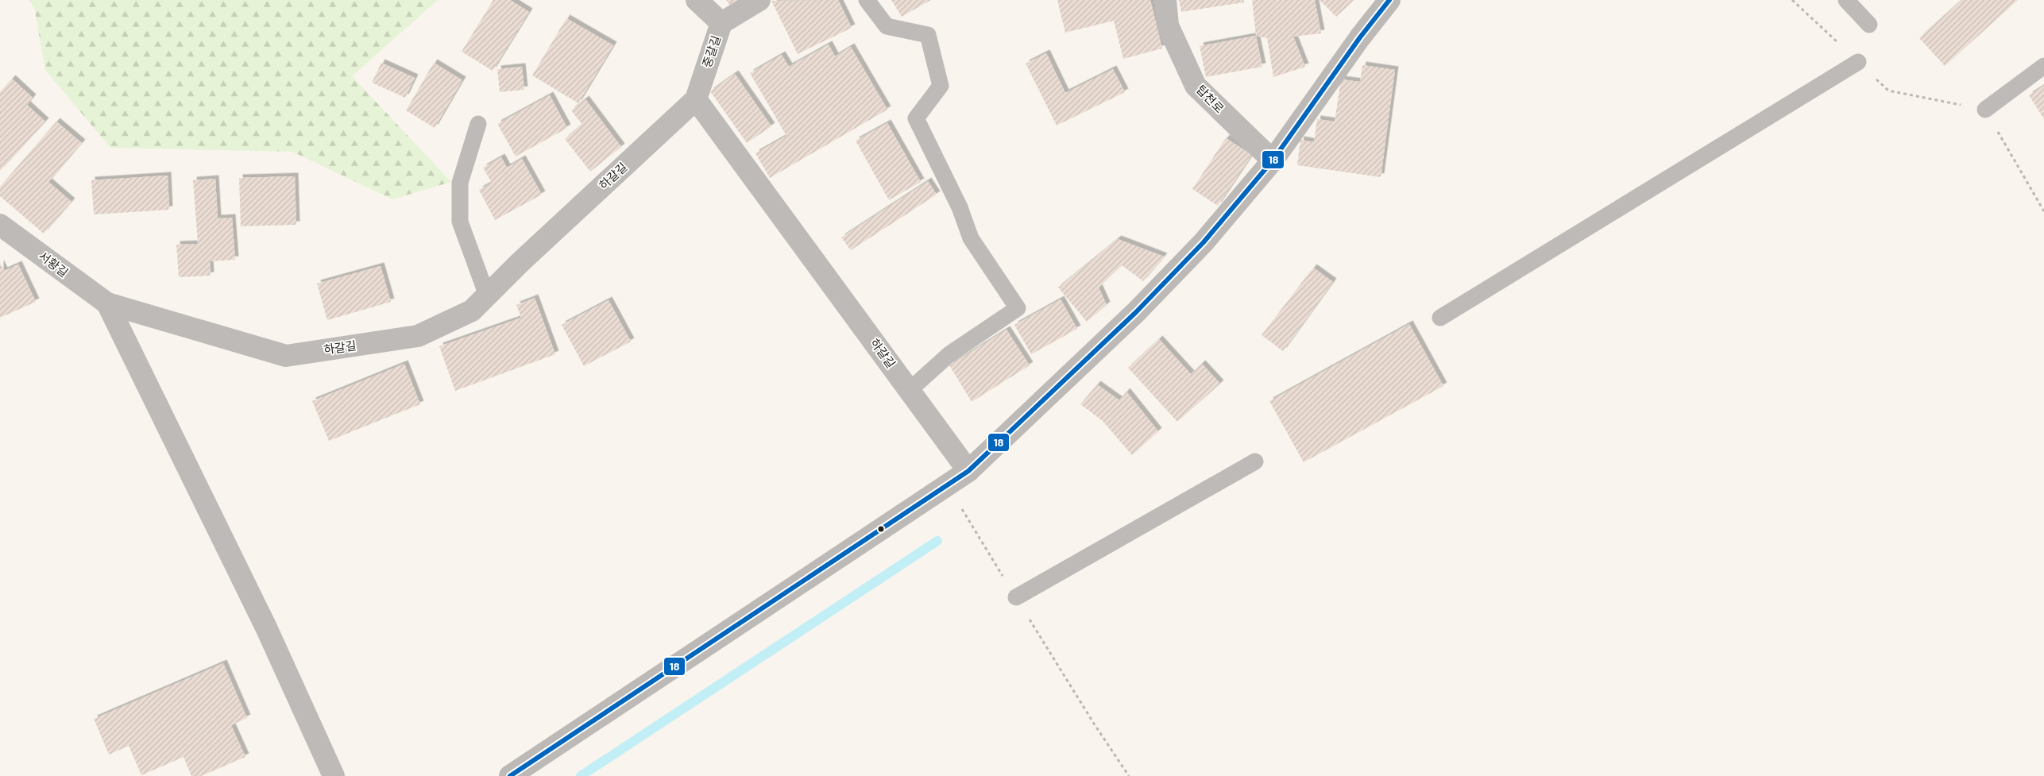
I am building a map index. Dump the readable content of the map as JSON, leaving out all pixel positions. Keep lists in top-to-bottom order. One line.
{"streets":{"street":["중갈길","탑천로","하갈길","서황길"]},"crossings":[["중갈길","하갈길"],["하갈길","서황길"]],"lines":["transit line 18"]}
